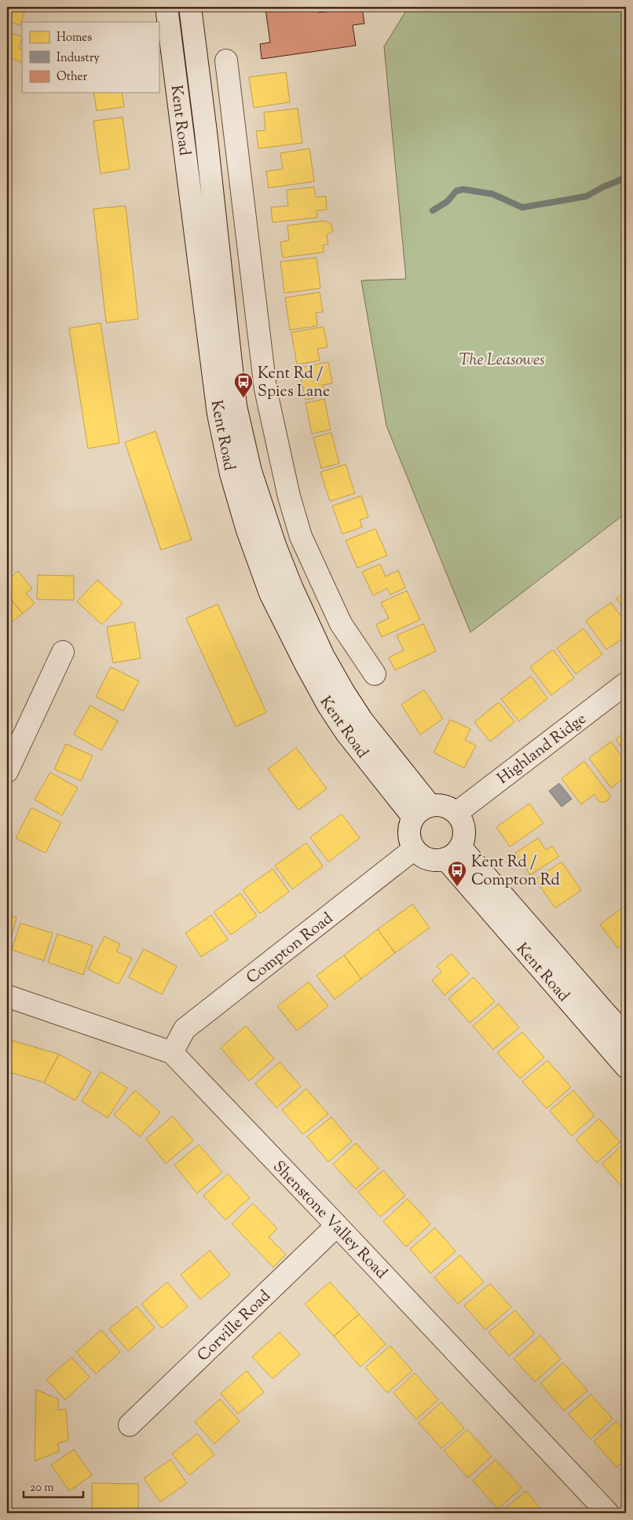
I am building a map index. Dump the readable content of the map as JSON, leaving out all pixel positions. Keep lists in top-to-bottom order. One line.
{"streets":{"street":["Kent Road","Highland Ridge","Compton Road","Shenstone Valley Road","Corville Road"]},"crossings":[["Kent Road","Highland Ridge"],["Kent Road","Compton Road"],["Highland Ridge","Compton Road"],["Compton Road","Shenstone Valley Road"],["Shenstone Valley Road","Corville Road"]],"parks":["The Leasowes"],"places":{"bus stop":["Kent Rd / Spies Lane","Kent Rd / Compton Rd"]},"legend":["Homes","Industry","Other"],"scale_bar":"20 m"}
